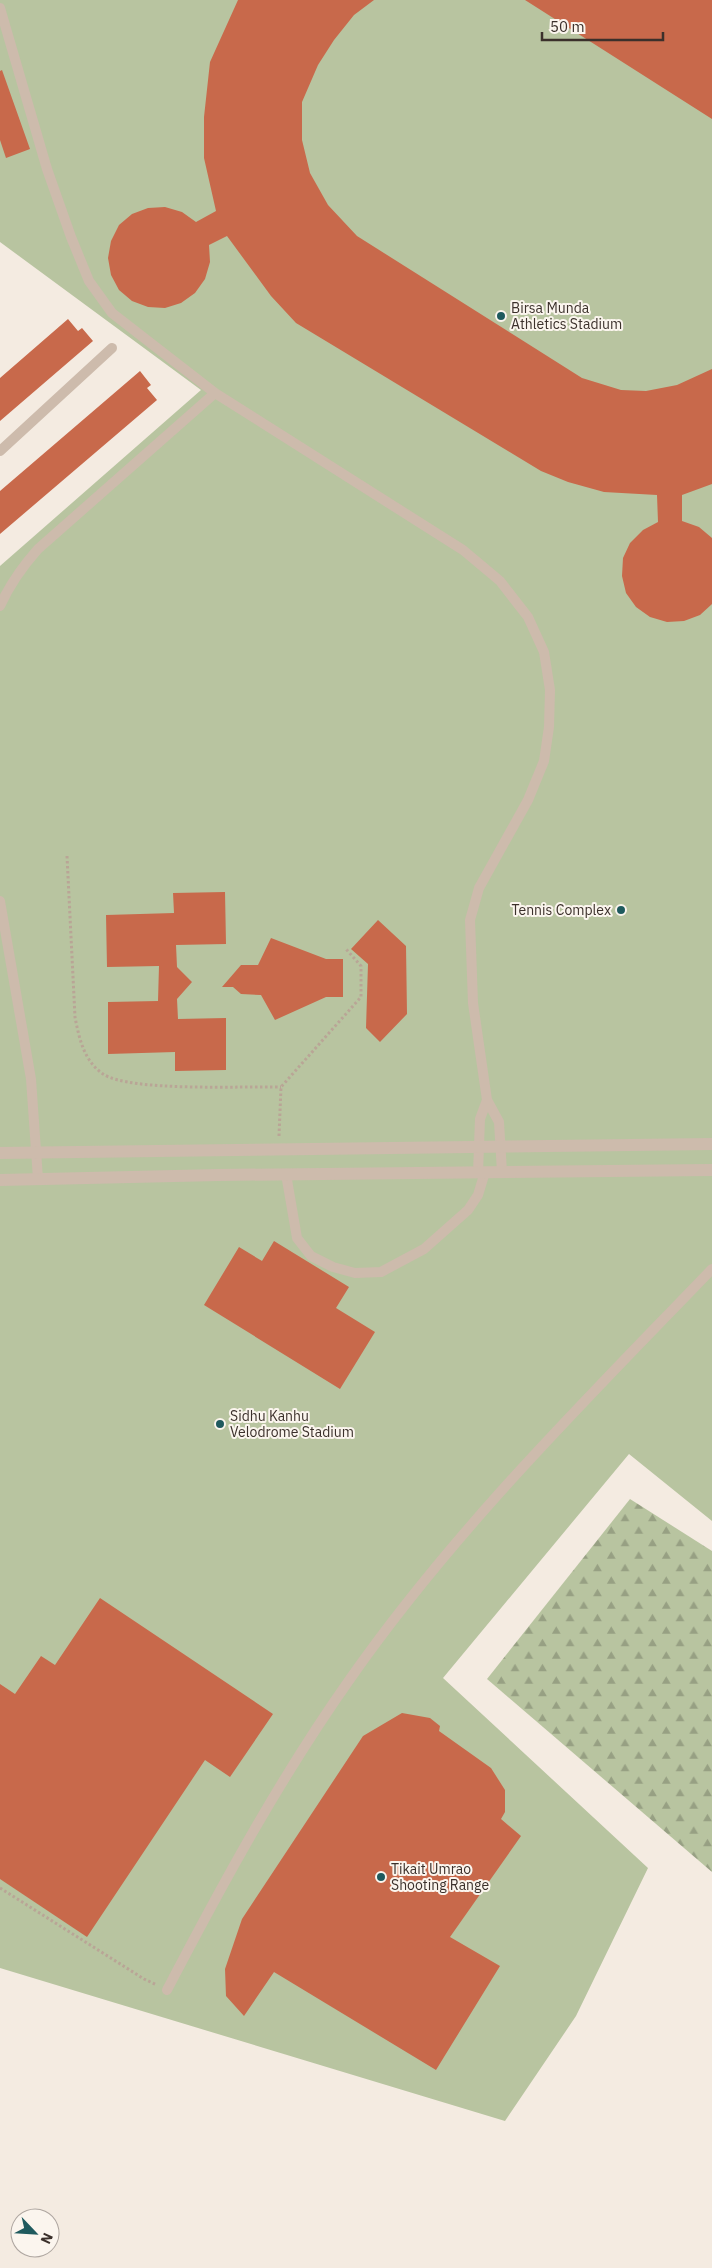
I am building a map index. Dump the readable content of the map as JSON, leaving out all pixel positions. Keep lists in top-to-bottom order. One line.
{"places":["Birsa Munda Athletics Stadium","Tennis Complex","Sidhu Kanhu Velodrome Stadium","Tikait Umrao Shooting Range"],"scale_bar":"50 m","north":"bottom right"}
